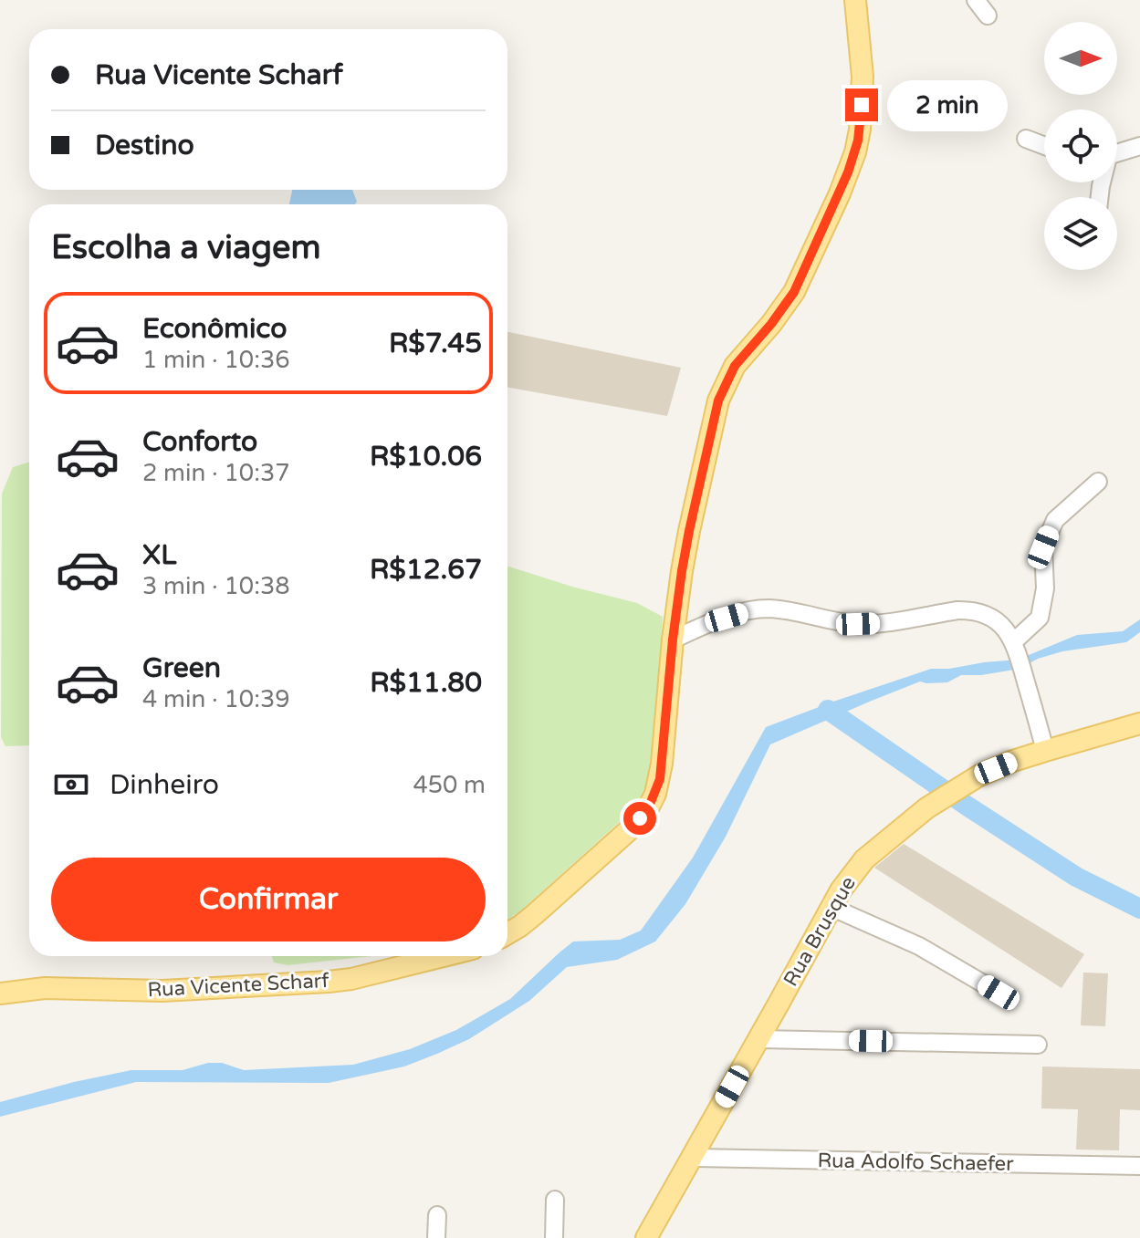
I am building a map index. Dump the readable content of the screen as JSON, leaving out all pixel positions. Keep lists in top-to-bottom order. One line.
{"streets":{"main road":["Rua Brusque","Rua Vicente Scharf"],"street":["Rua Adolfo Schaefer"]},"crossings":[["Rua Brusque","Rua Adolfo Schaefer"]],"north":"right","page":{"banner":["Rua Vicente Scharf","Destino"],"bubble":"2 min","heading":"Escolha a viagem","list":[{"name":"Econômico","note":"1 min · 10:36","value":"R$7.45"},{"name":"Conforto","note":"2 min · 10:37","value":"R$10.06"},{"name":"XL","note":"3 min · 10:38","value":"R$12.67"},{"name":"Green","note":"4 min · 10:39","value":"R$11.80"}],"pay":["Dinheiro","450 m"],"buttons":"Confirmar"}}
